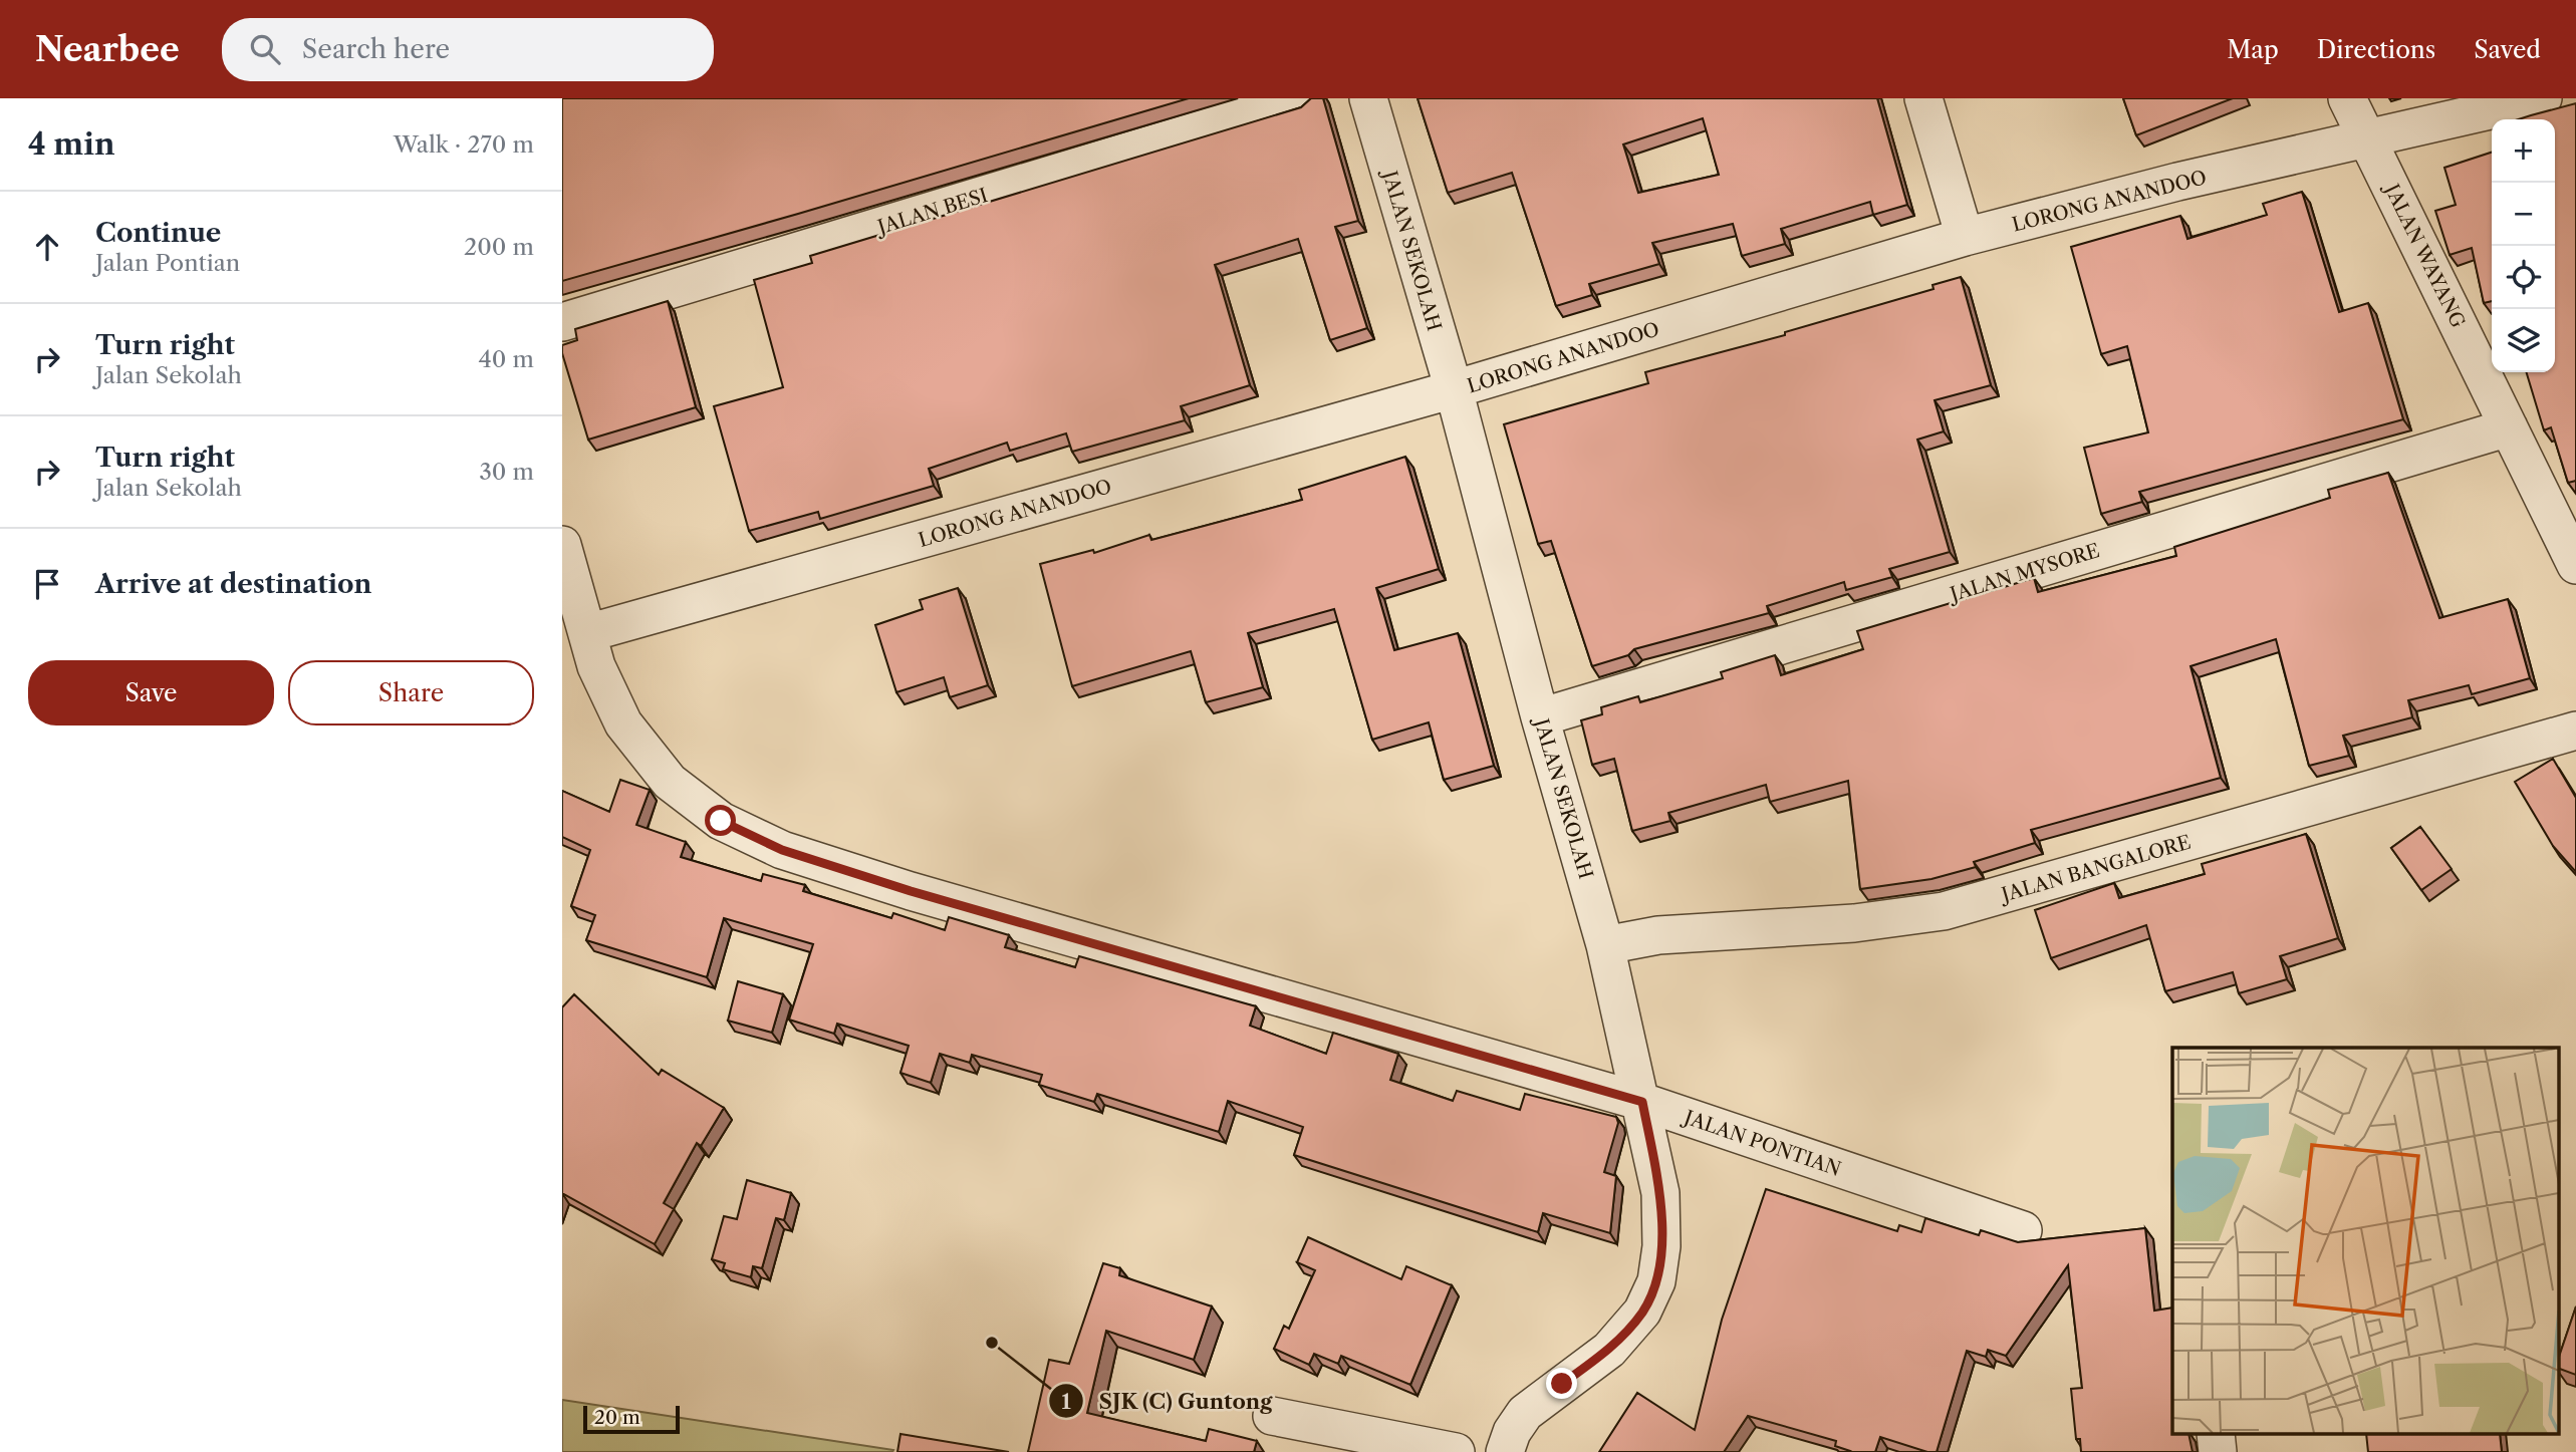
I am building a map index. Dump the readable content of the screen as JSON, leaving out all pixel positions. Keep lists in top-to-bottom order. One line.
{"streets":{"street":["LORONG ANANDOO","JALAN BESI","JALAN SEKOLAH","JALAN WAYANG","JALAN MYSORE","JALAN BANGALORE","JALAN PONTIAN"]},"crossings":[["LORONG ANANDOO","JALAN SEKOLAH"],["LORONG ANANDOO","JALAN WAYANG"],["LORONG ANANDOO","JALAN PONTIAN"],["JALAN SEKOLAH","JALAN MYSORE"],["JALAN SEKOLAH","JALAN BANGALORE"],["JALAN SEKOLAH","JALAN PONTIAN"],["JALAN WAYANG","JALAN MYSORE"]],"places":["SJK (C) Guntong"],"scale_bar":"20 m","page":{"header":"Nearbee","search":"Search here","nav":["Map","Directions","Saved"],"heading":["4 min","Walk · 270 m"],"map_buttons":["+","−"],"list":[["Continue","Jalan Pontian","200 m"],["Turn right","Jalan Sekolah","40 m"],["Turn right","Jalan Sekolah","30 m"],"Arrive at destination"],"buttons":["Save","Share"],"scale":"20 m"}}
